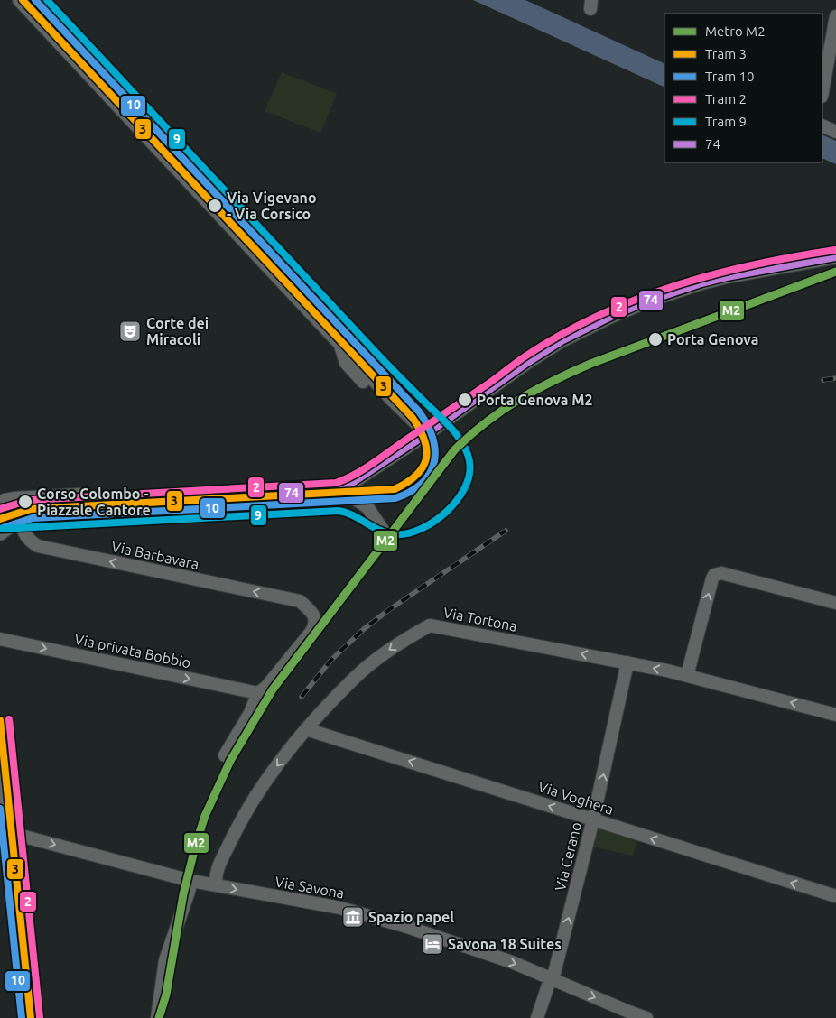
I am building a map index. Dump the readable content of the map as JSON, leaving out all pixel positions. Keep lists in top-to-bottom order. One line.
{"streets":{"street":["Via Barbavara","Via Tortona","Via privata Bobbio","Via Voghera","Via Cerano","Via Savona"]},"crossings":[["Via Barbavara","Via privata Bobbio"],["Via Tortona","Via Voghera"],["Via Tortona","Via Cerano"],["Via Tortona","Via Savona"],["Via Voghera","Via Cerano"],["Via Cerano","Via Savona"]],"one_way":["Via Tortona","Via privata Bobbio","Via Voghera","Via Cerano","Via Savona"],"places":{"other":["Via Vigevano - Via Corsico","Porta Genova","Porta Genova M2","Corso Colombo - Piazzale Cantore"],"theatre":["Corte dei Miracoli"],"museum":["Spazio papel"],"hotel":["Savona 18 Suites"]},"lines":["tram line 3","tram line 10","tram line 9","tram line 2","transit line 74","metro line M2"],"legend":["Metro M2","Tram 3","Tram 10","Tram 2","Tram 9","74"]}
